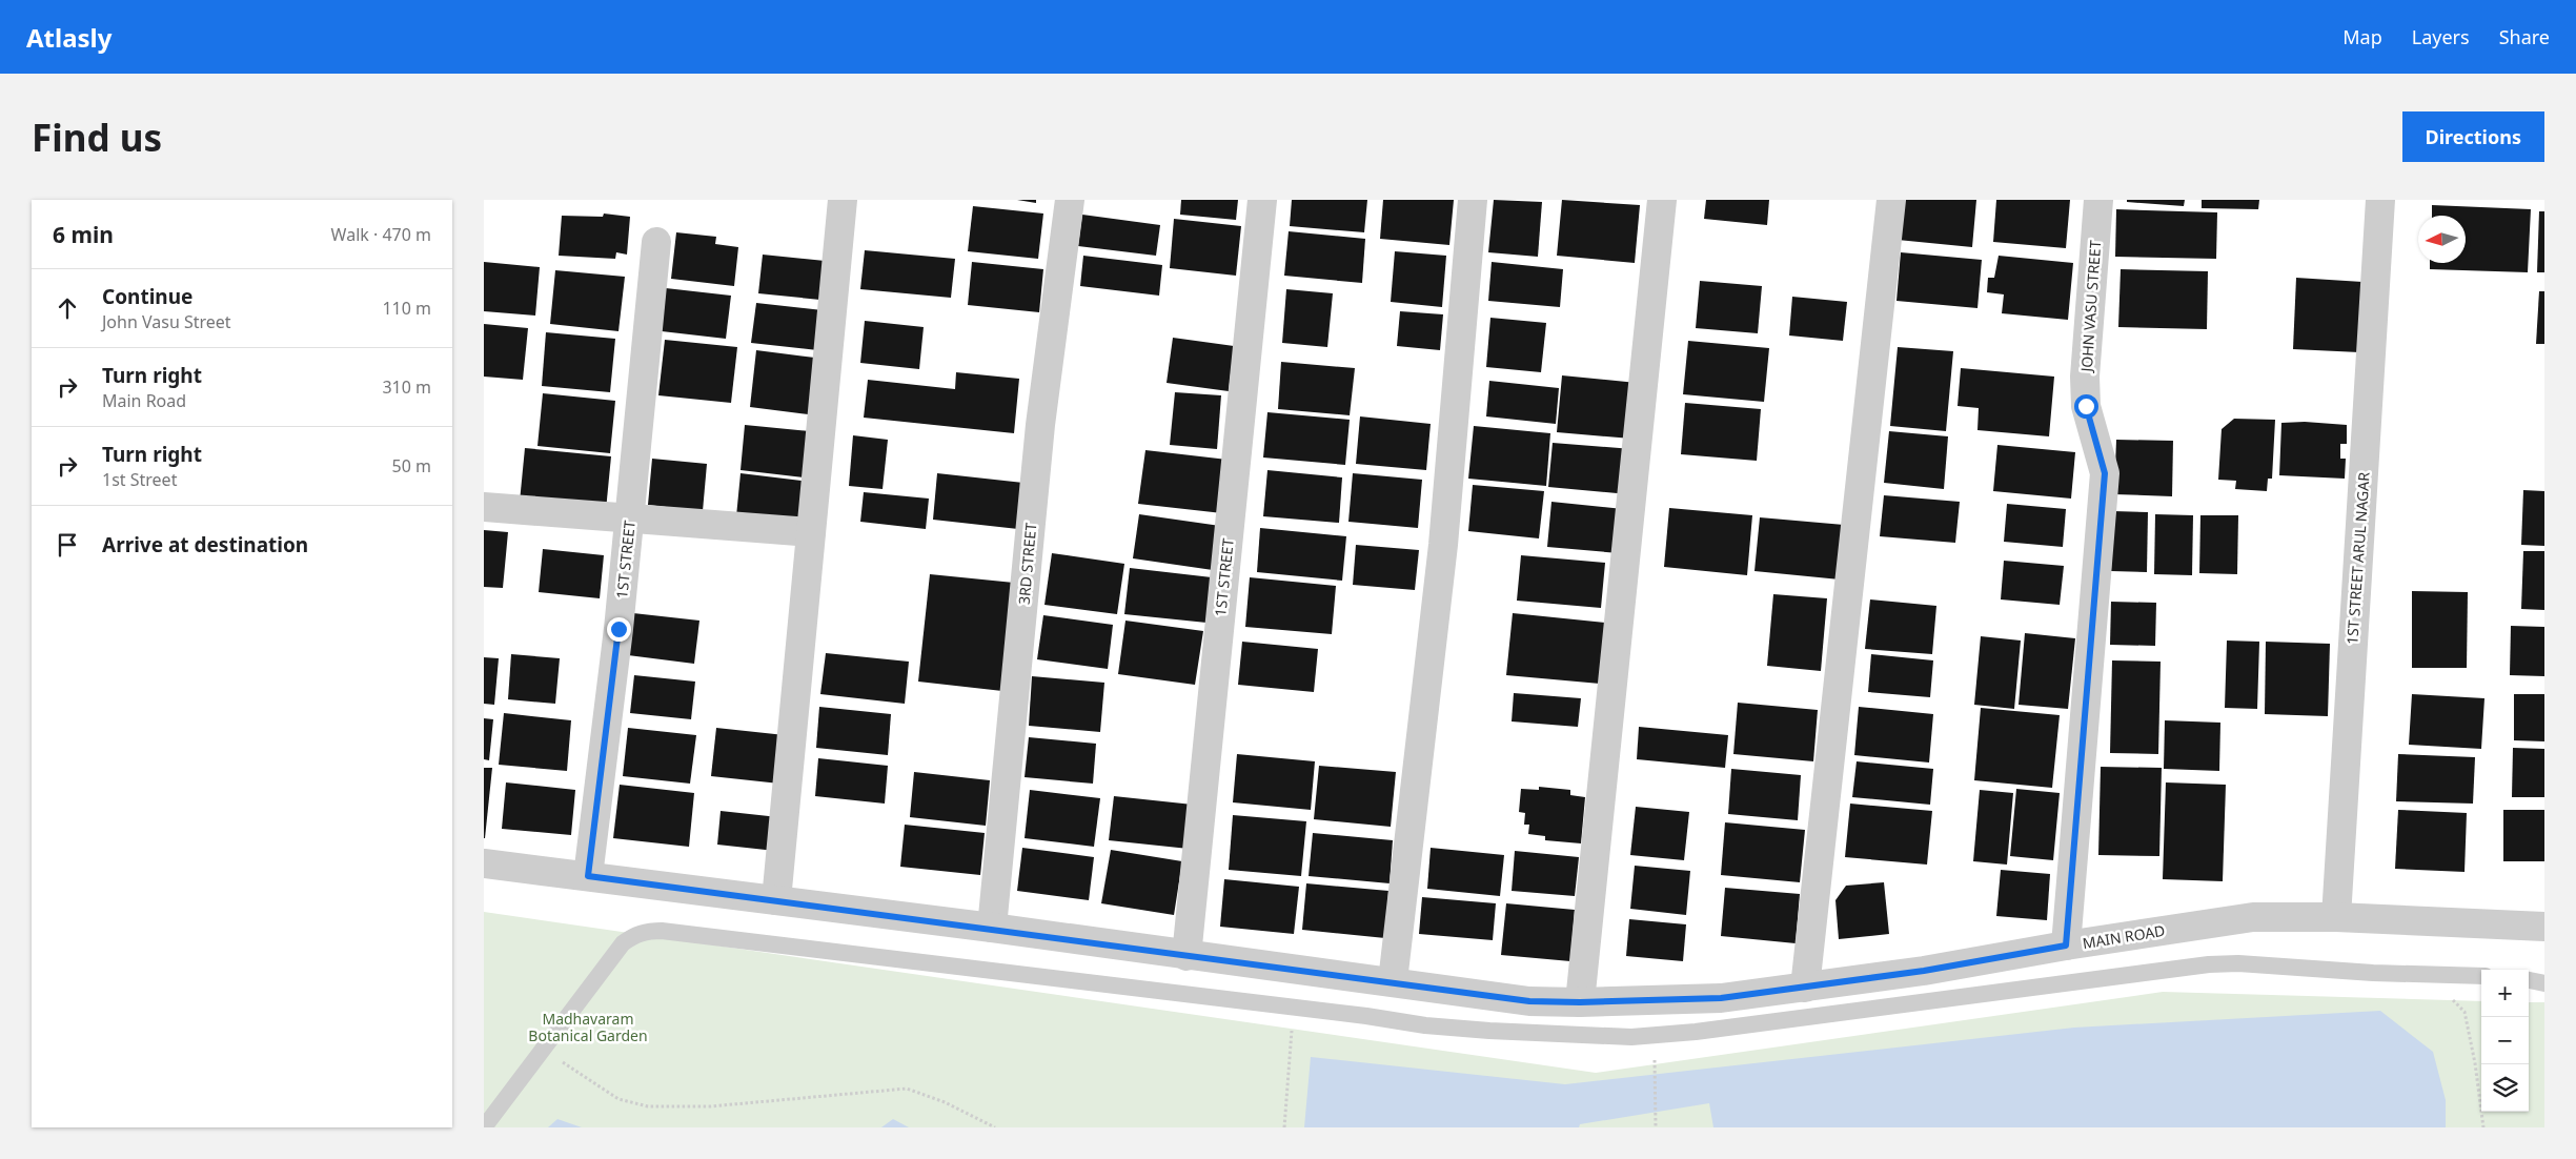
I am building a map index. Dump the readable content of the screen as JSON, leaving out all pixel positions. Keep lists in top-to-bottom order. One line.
{"streets":{"street":["JOHN VASU STREET","1ST STREET ARUL NAGAR","1ST STREET","3RD STREET","MAIN ROAD"]},"crossings":[["JOHN VASU STREET","MAIN ROAD"],["1ST STREET ARUL NAGAR","MAIN ROAD"],["1ST STREET","MAIN ROAD"],["3RD STREET","MAIN ROAD"]],"parks":["Madhavaram Botanical Garden"],"north":"left","page":{"header":"Atlasly","nav":["Map","Layers","Share"],"buttons":"Directions","title":"Find us","heading":["6 min","Walk · 470 m"],"list":[["Continue","John Vasu Street","110 m"],["Turn right","Main Road","310 m"],["Turn right","1st Street","50 m"],"Arrive at destination"],"map_buttons":["+","−"]}}
